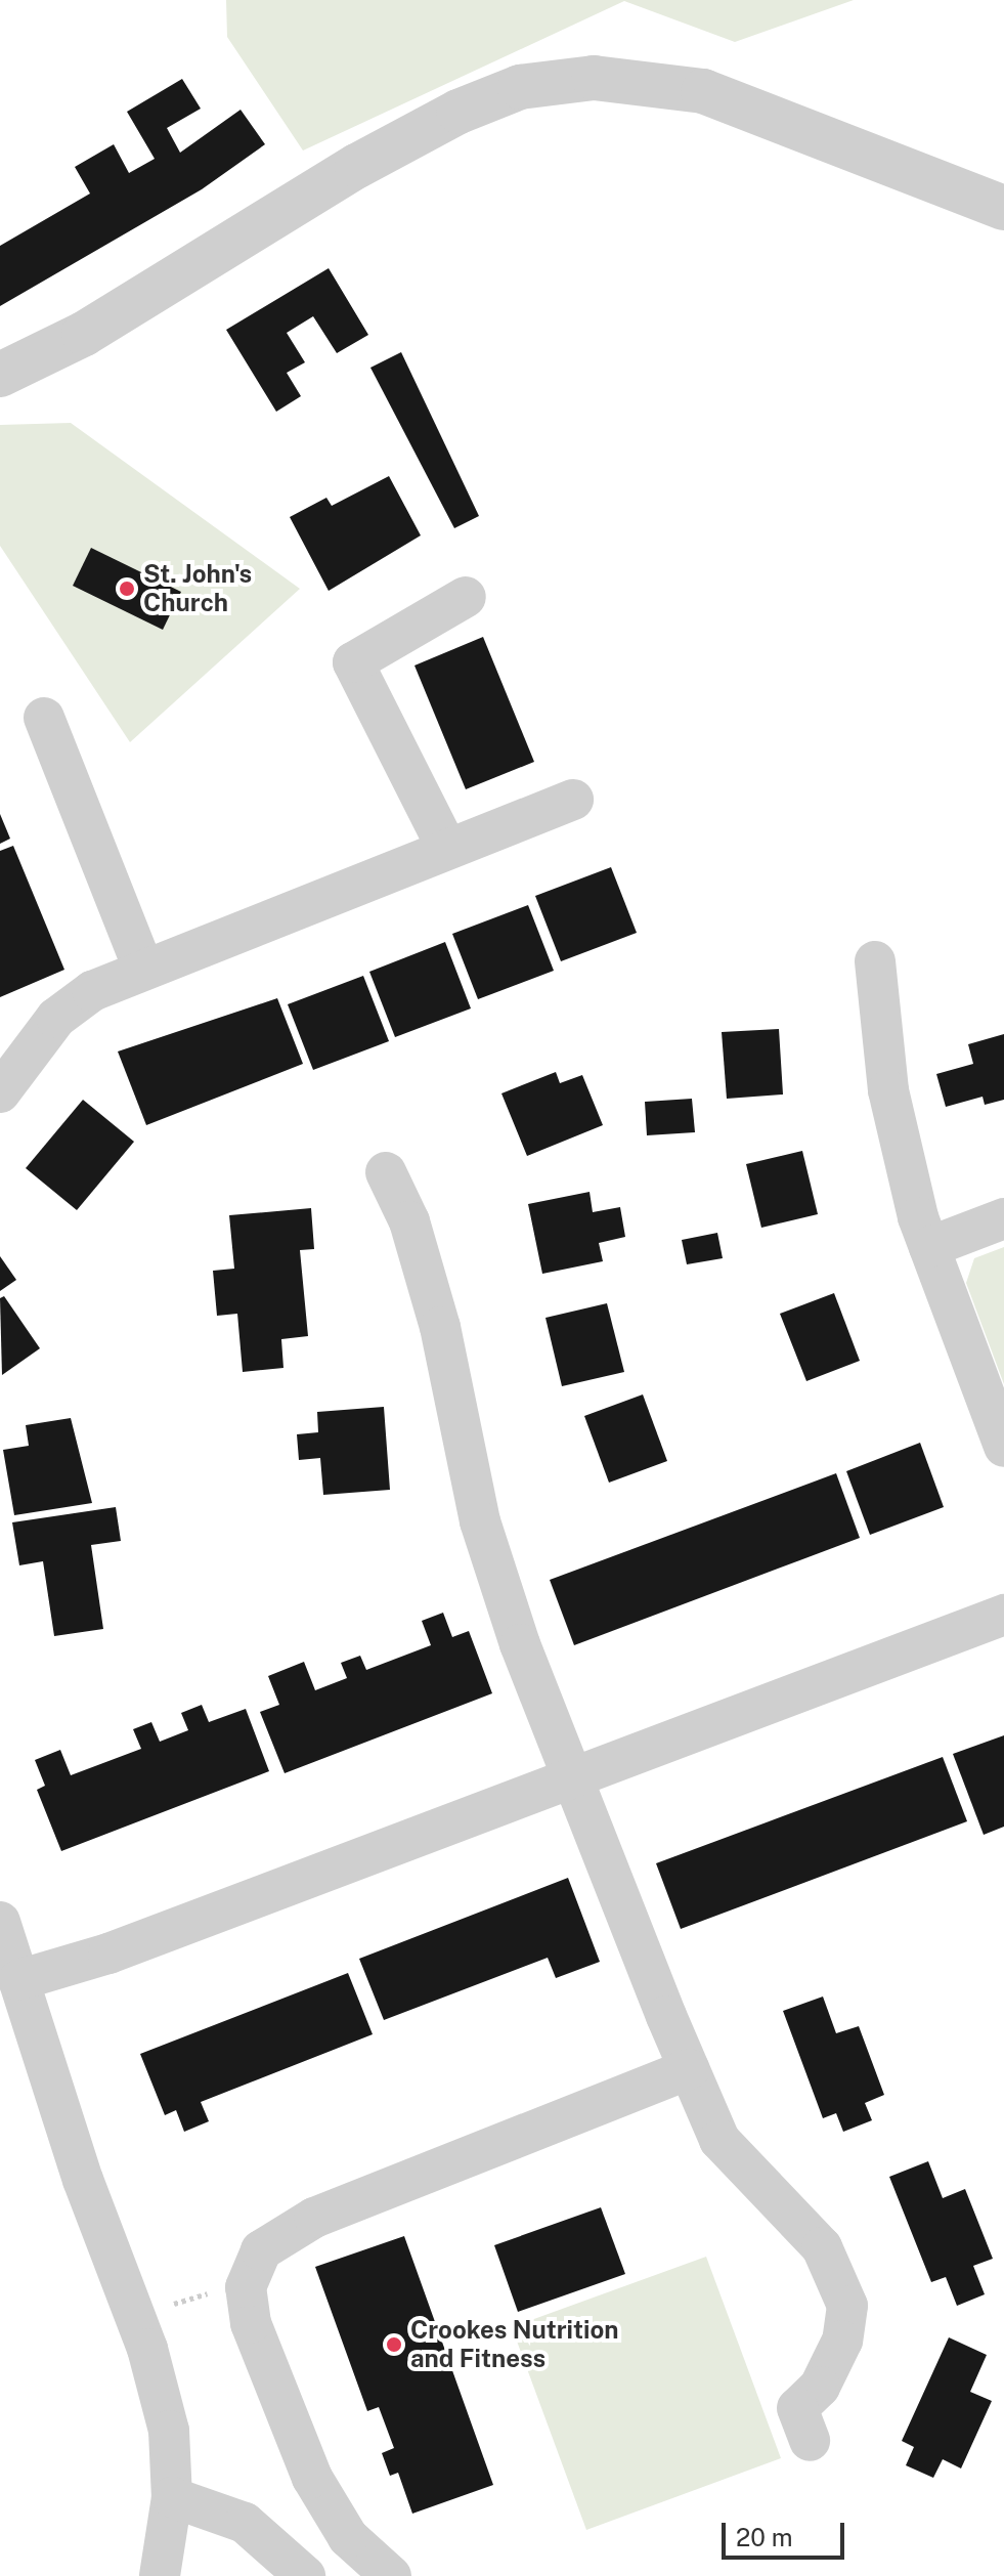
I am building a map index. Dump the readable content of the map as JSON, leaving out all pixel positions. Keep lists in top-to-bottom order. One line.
{"places":["St. John's Church","Crookes Nutrition and Fitness"],"scale_bar":"20 m"}
